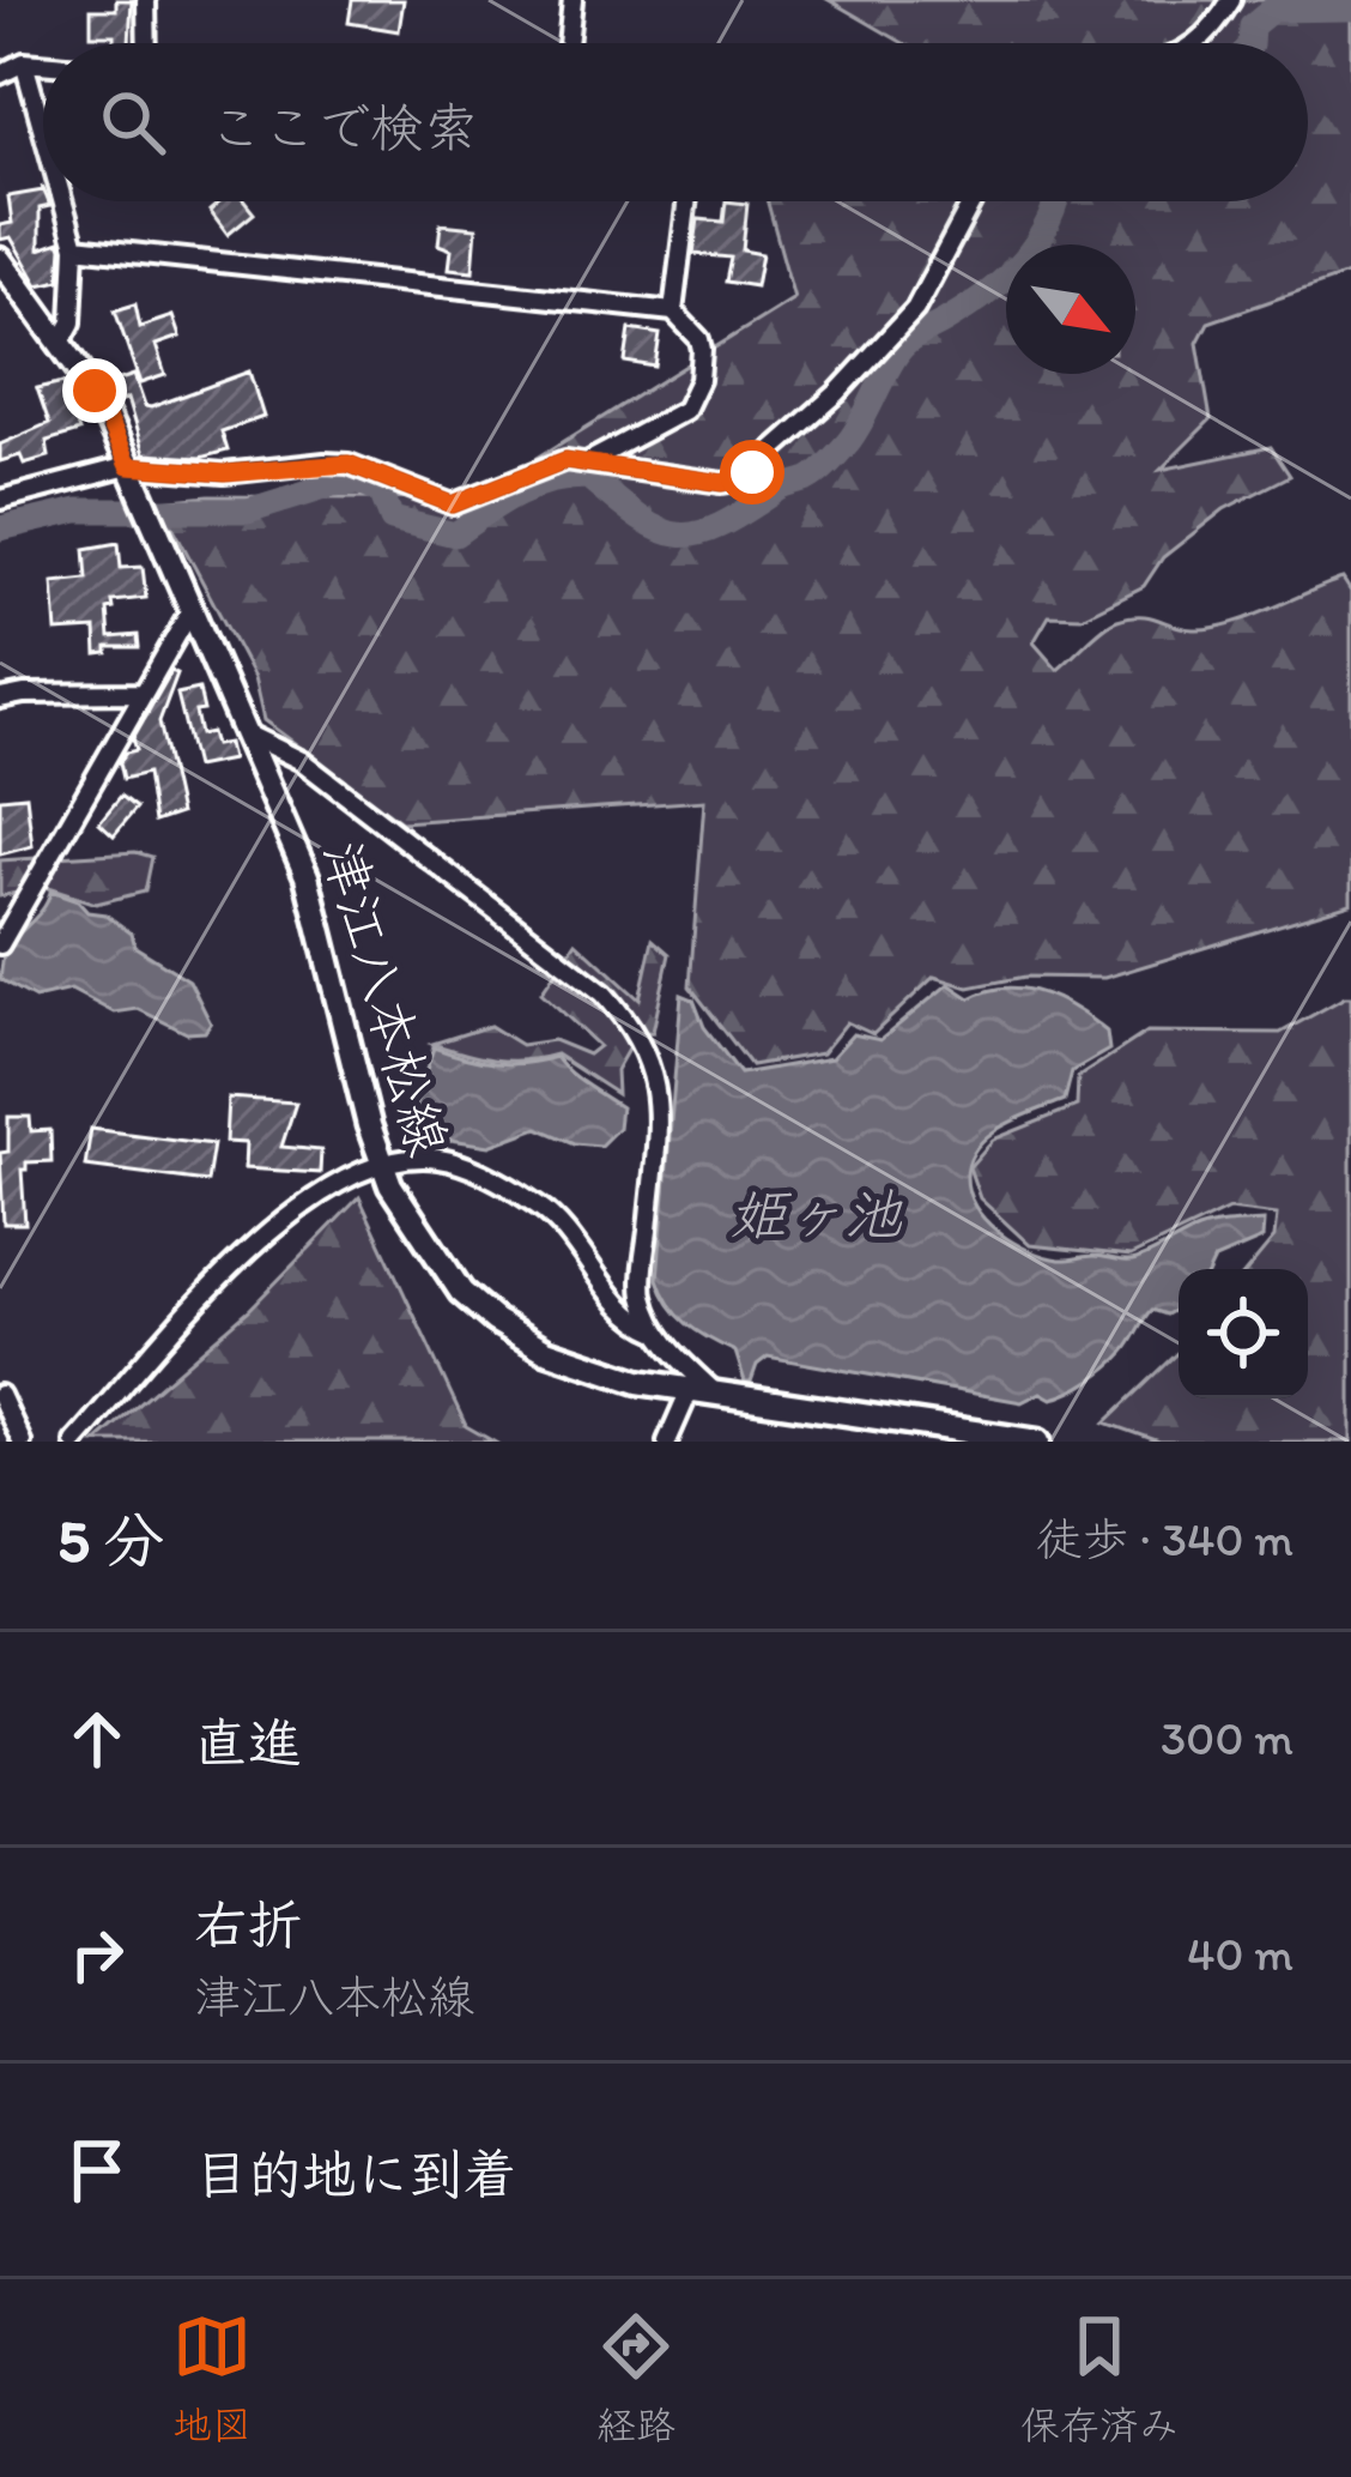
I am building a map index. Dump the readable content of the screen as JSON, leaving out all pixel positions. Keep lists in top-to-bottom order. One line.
{"streets":{"main road":["津江八本松線"]},"water":["姫ヶ池"],"north":"bottom right","page":{"search":"ここで検索","heading":["5 分","徒歩 · 340 m"],"list":[["直進","300 m"],["右折","津江八本松線","40 m"],"目的地に到着"],"nav":["地図","経路","保存済み"]}}
